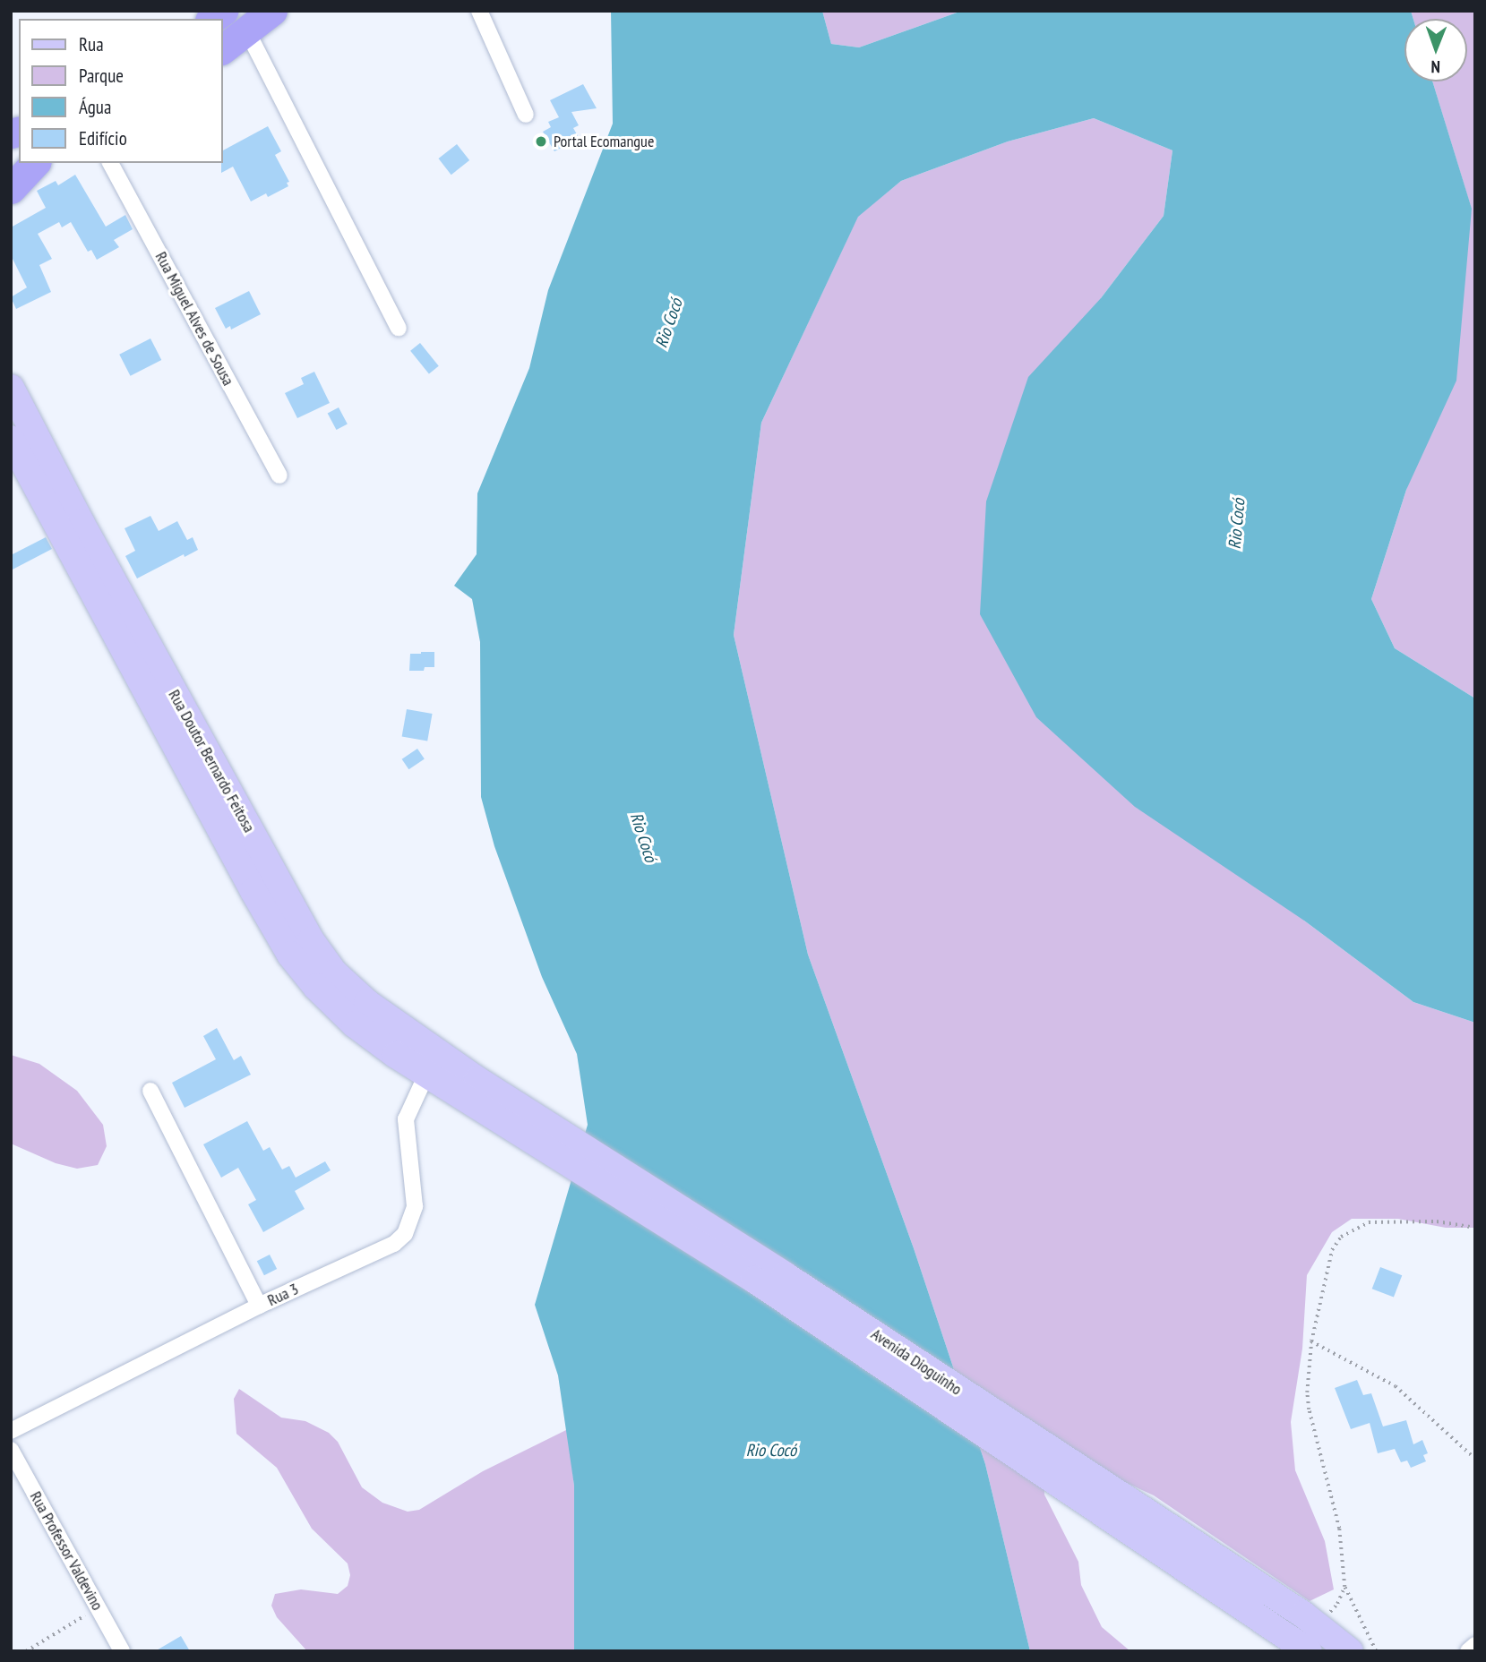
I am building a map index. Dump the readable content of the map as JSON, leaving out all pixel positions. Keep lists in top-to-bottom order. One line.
{"streets":{"main road":["Rua Doutor Bernardo Feitosa","Avenida Dioguinho"],"street":["Rua Miguel Alves de Sousa","Rua 3","Rua Professor Valdevino"]},"crossings":[["Rua Doutor Bernardo Feitosa","Rua 3"],["Rua Doutor Bernardo Feitosa","Avenida Dioguinho"]],"water":["Rio Cocó"],"places":["Portal Ecomangue"],"legend":["Rua","Parque","Água","Edifício"],"north":"bottom"}
